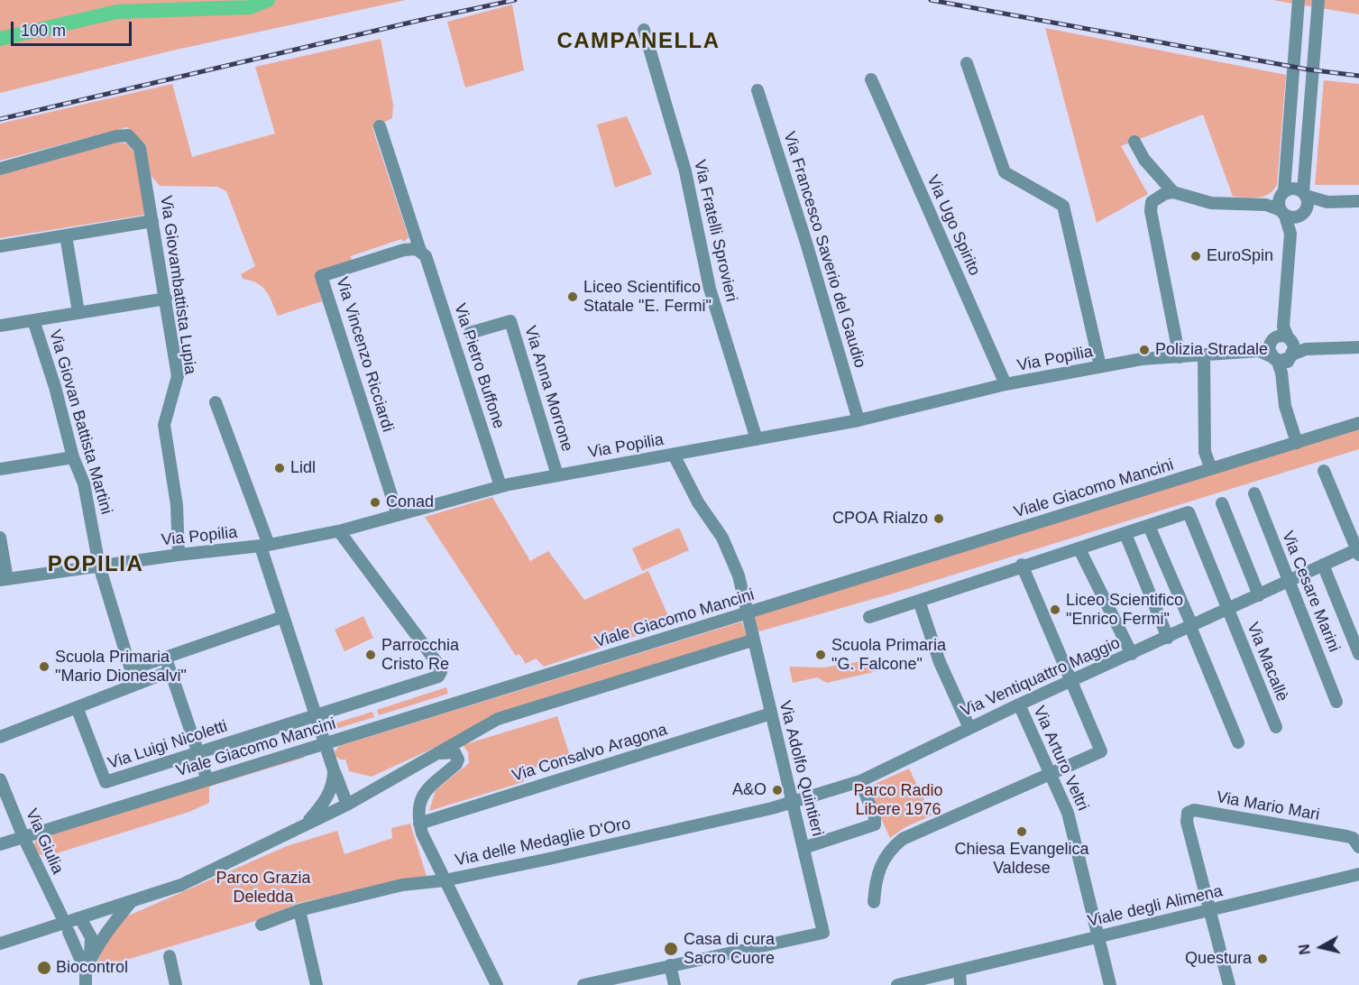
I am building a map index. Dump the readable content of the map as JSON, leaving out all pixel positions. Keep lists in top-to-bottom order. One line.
{"streets":{"street":["Via Ugo Spirito","Via Fratelli Sprovieri","Via Francesco Saverio del Gaudio","Via Giovambattista Lupia","Via Vincenzo Ricciardi","Via Popilia","Via Pietro Buffone","Via Anna Morrone","Via Giovan Battista Martini","Viale Giacomo Mancini","Via Cesare Marini","Via Macallè","Via Ventiquattro Maggio","Via Luigi Nicoletti","Via Consalvo Aragona","Via Arturo Veltri","Via Adolfo Quintieri","Via Mario Mari","Via Giulia","Via delle Medaglie D'Oro","Viale degli Alimena"]},"crossings":[["Via Ugo Spirito","Via Popilia"],["Via Fratelli Sprovieri","Via Popilia"],["Via Francesco Saverio del Gaudio","Via Popilia"],["Via Giovambattista Lupia","Via Popilia"],["Via Vincenzo Ricciardi","Via Popilia"],["Via Vincenzo Ricciardi","Via Pietro Buffone"],["Via Popilia","Via Pietro Buffone"],["Via Popilia","Via Anna Morrone"],["Via Popilia","Via Giovan Battista Martini"],["Via Popilia","Via Luigi Nicoletti"],["Via Popilia","Via Adolfo Quintieri"],["Viale Giacomo Mancini","Via Adolfo Quintieri"],["Viale Giacomo Mancini","Via Giulia"],["Via Cesare Marini","Via Ventiquattro Maggio"],["Via Macallè","Via Ventiquattro Maggio"],["Via Ventiquattro Maggio","Via Arturo Veltri"],["Via Ventiquattro Maggio","Via Adolfo Quintieri"],["Via Ventiquattro Maggio","Via delle Medaglie D'Oro"],["Via Consalvo Aragona","Via Adolfo Quintieri"],["Via Arturo Veltri","Viale degli Alimena"],["Via Adolfo Quintieri","Via delle Medaglie D'Oro"],["Via Mario Mari","Viale degli Alimena"]],"districts":["CAMPANELLA","POPILIA"],"parks":["Parco Radio Libere 1976","Parco Grazia Deledda"],"places":["EuroSpin","Liceo Scientifico Statale \"E. Fermi\"","Polizia Stradale","Lidl","Conad","CPOA Rialzo","Liceo Scientifico \"Enrico Fermi\"","Parrocchia Cristo Re","Scuola Primaria \"G. Falcone\"","Scuola Primaria \"Mario Dionesalvi\"","A&O","Chiesa Evangelica Valdese","Casa di cura Sacro Cuore","Questura","Biocontrol"],"scale_bar":"100 m","north":"left"}
